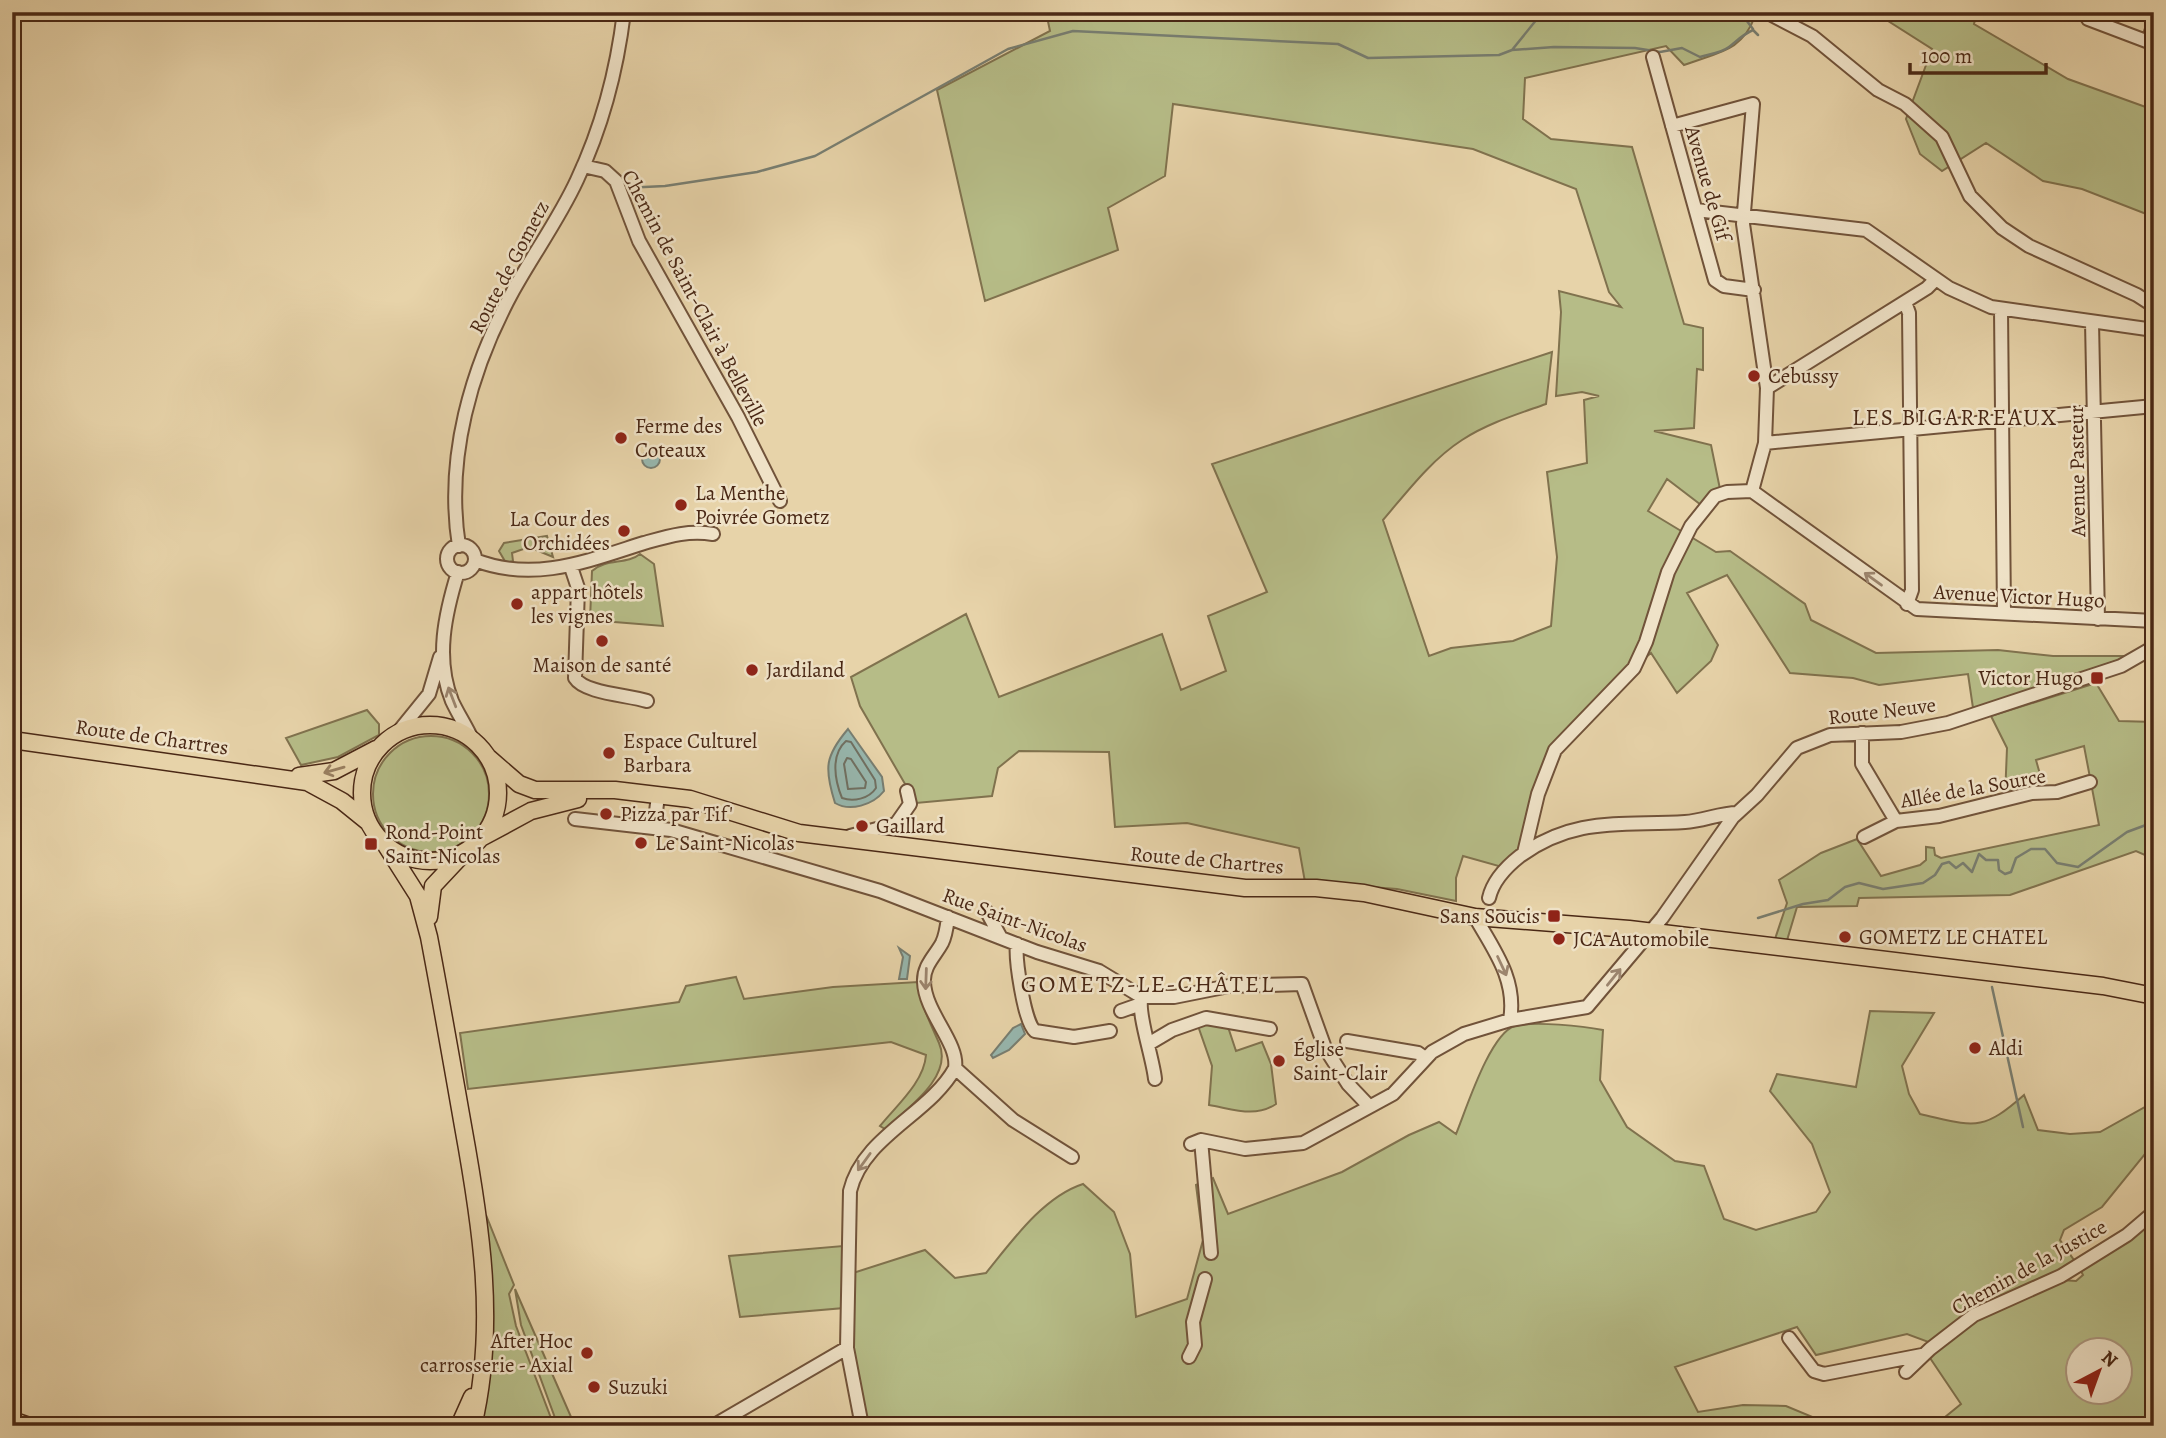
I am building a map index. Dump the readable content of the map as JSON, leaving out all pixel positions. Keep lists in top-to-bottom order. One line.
{"streets":{"main road":["Route de Chartres"],"street":["Avenue de Gif","Route de Gometz","Chemin de Saint-Clair à Belleville","Avenue Pasteur","Avenue Victor Hugo","Route Neuve","Allée de la Source","Rue Saint-Nicolas","Chemin de la Justice"]},"crossings":[["Route de Gometz","Chemin de Saint-Clair à Belleville"],["Avenue Pasteur","Avenue Victor Hugo"],["Route Neuve","Route de Chartres"]],"one_way":["Avenue Victor Hugo"],"districts":["LES BIGARREAUX","GOMETZ-LE-CHÂTEL"],"places":{"other":["Cebussy","Ferme des Coteaux","La Menthe Poivrée Gometz","La Cour des Orchidées","appart hôtels les vignes","Maison de santé","Jardiland","Espace Culturel Barbara","Pizza par Tif'","Gaillard","Le Saint-Nicolas","GOMETZ LE CHATEL","JCA Automobile","Aldi","Église Saint-Clair","After Hoc carrosserie - Axial","Suzuki"],"transit":["Victor Hugo","Rond-Point Saint-Nicolas","Sans Soucis"]},"scale_bar":"100 m","north":"top right"}
